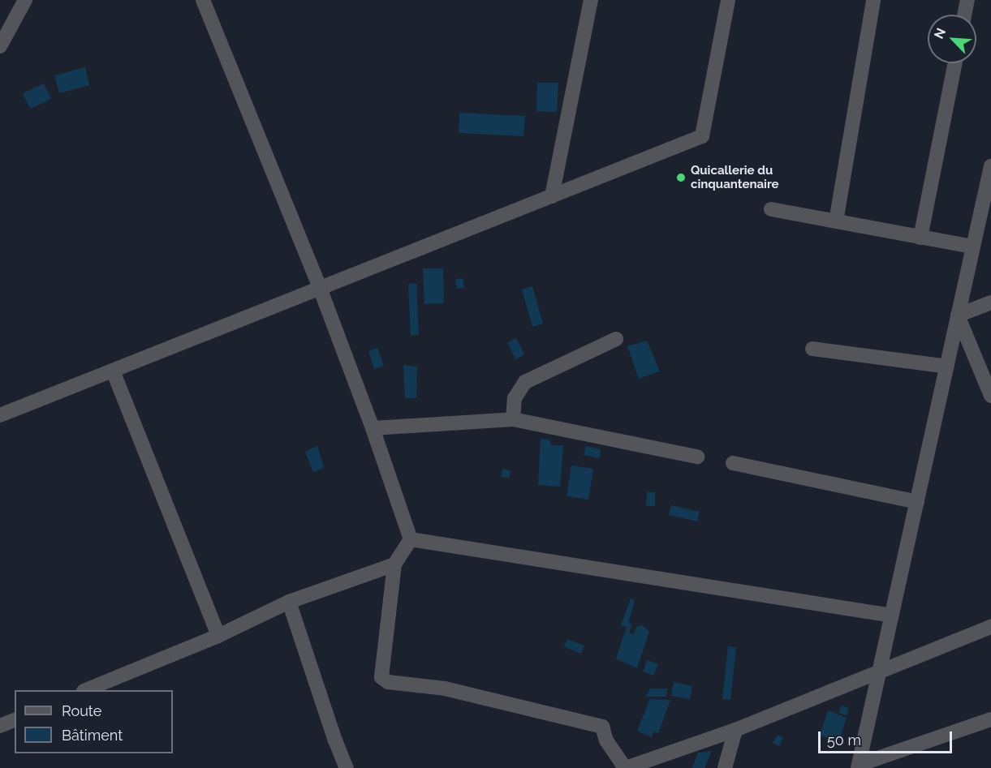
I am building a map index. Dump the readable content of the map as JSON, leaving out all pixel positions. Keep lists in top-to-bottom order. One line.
{"places":["Quicallerie du cinquantenaire"],"legend":["Route","Bâtiment"],"scale_bar":"50 m","north":"top left"}
